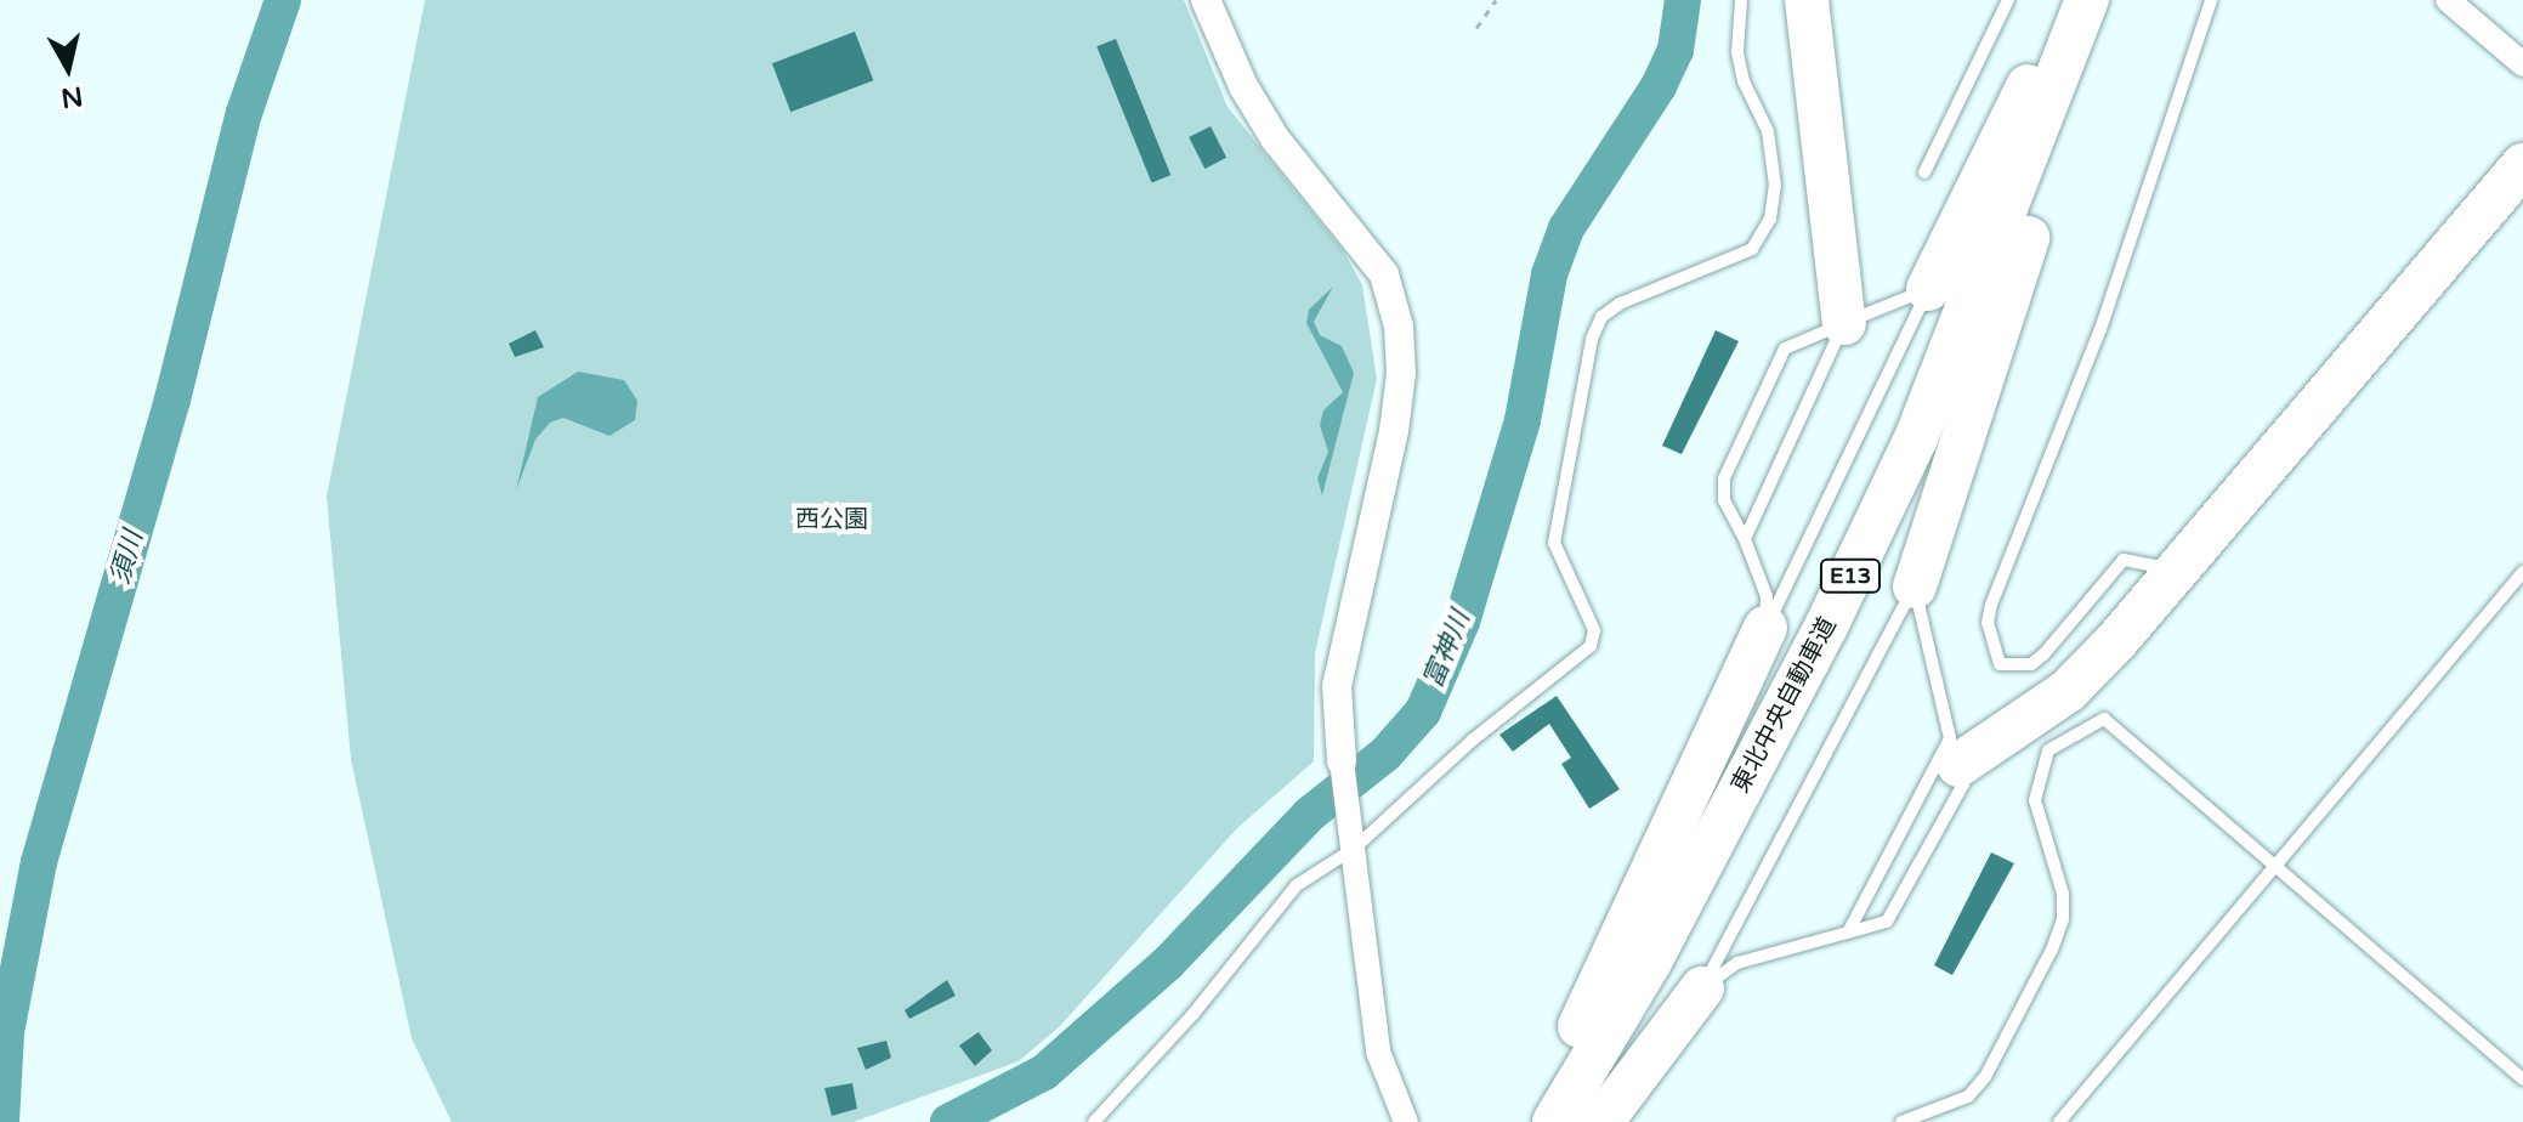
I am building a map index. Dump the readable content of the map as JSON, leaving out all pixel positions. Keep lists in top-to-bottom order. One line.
{"streets":{"highway":["E13","東北中央自動車道"]},"water":["須川","富神川"],"parks":["西公園"],"north":"bottom"}
